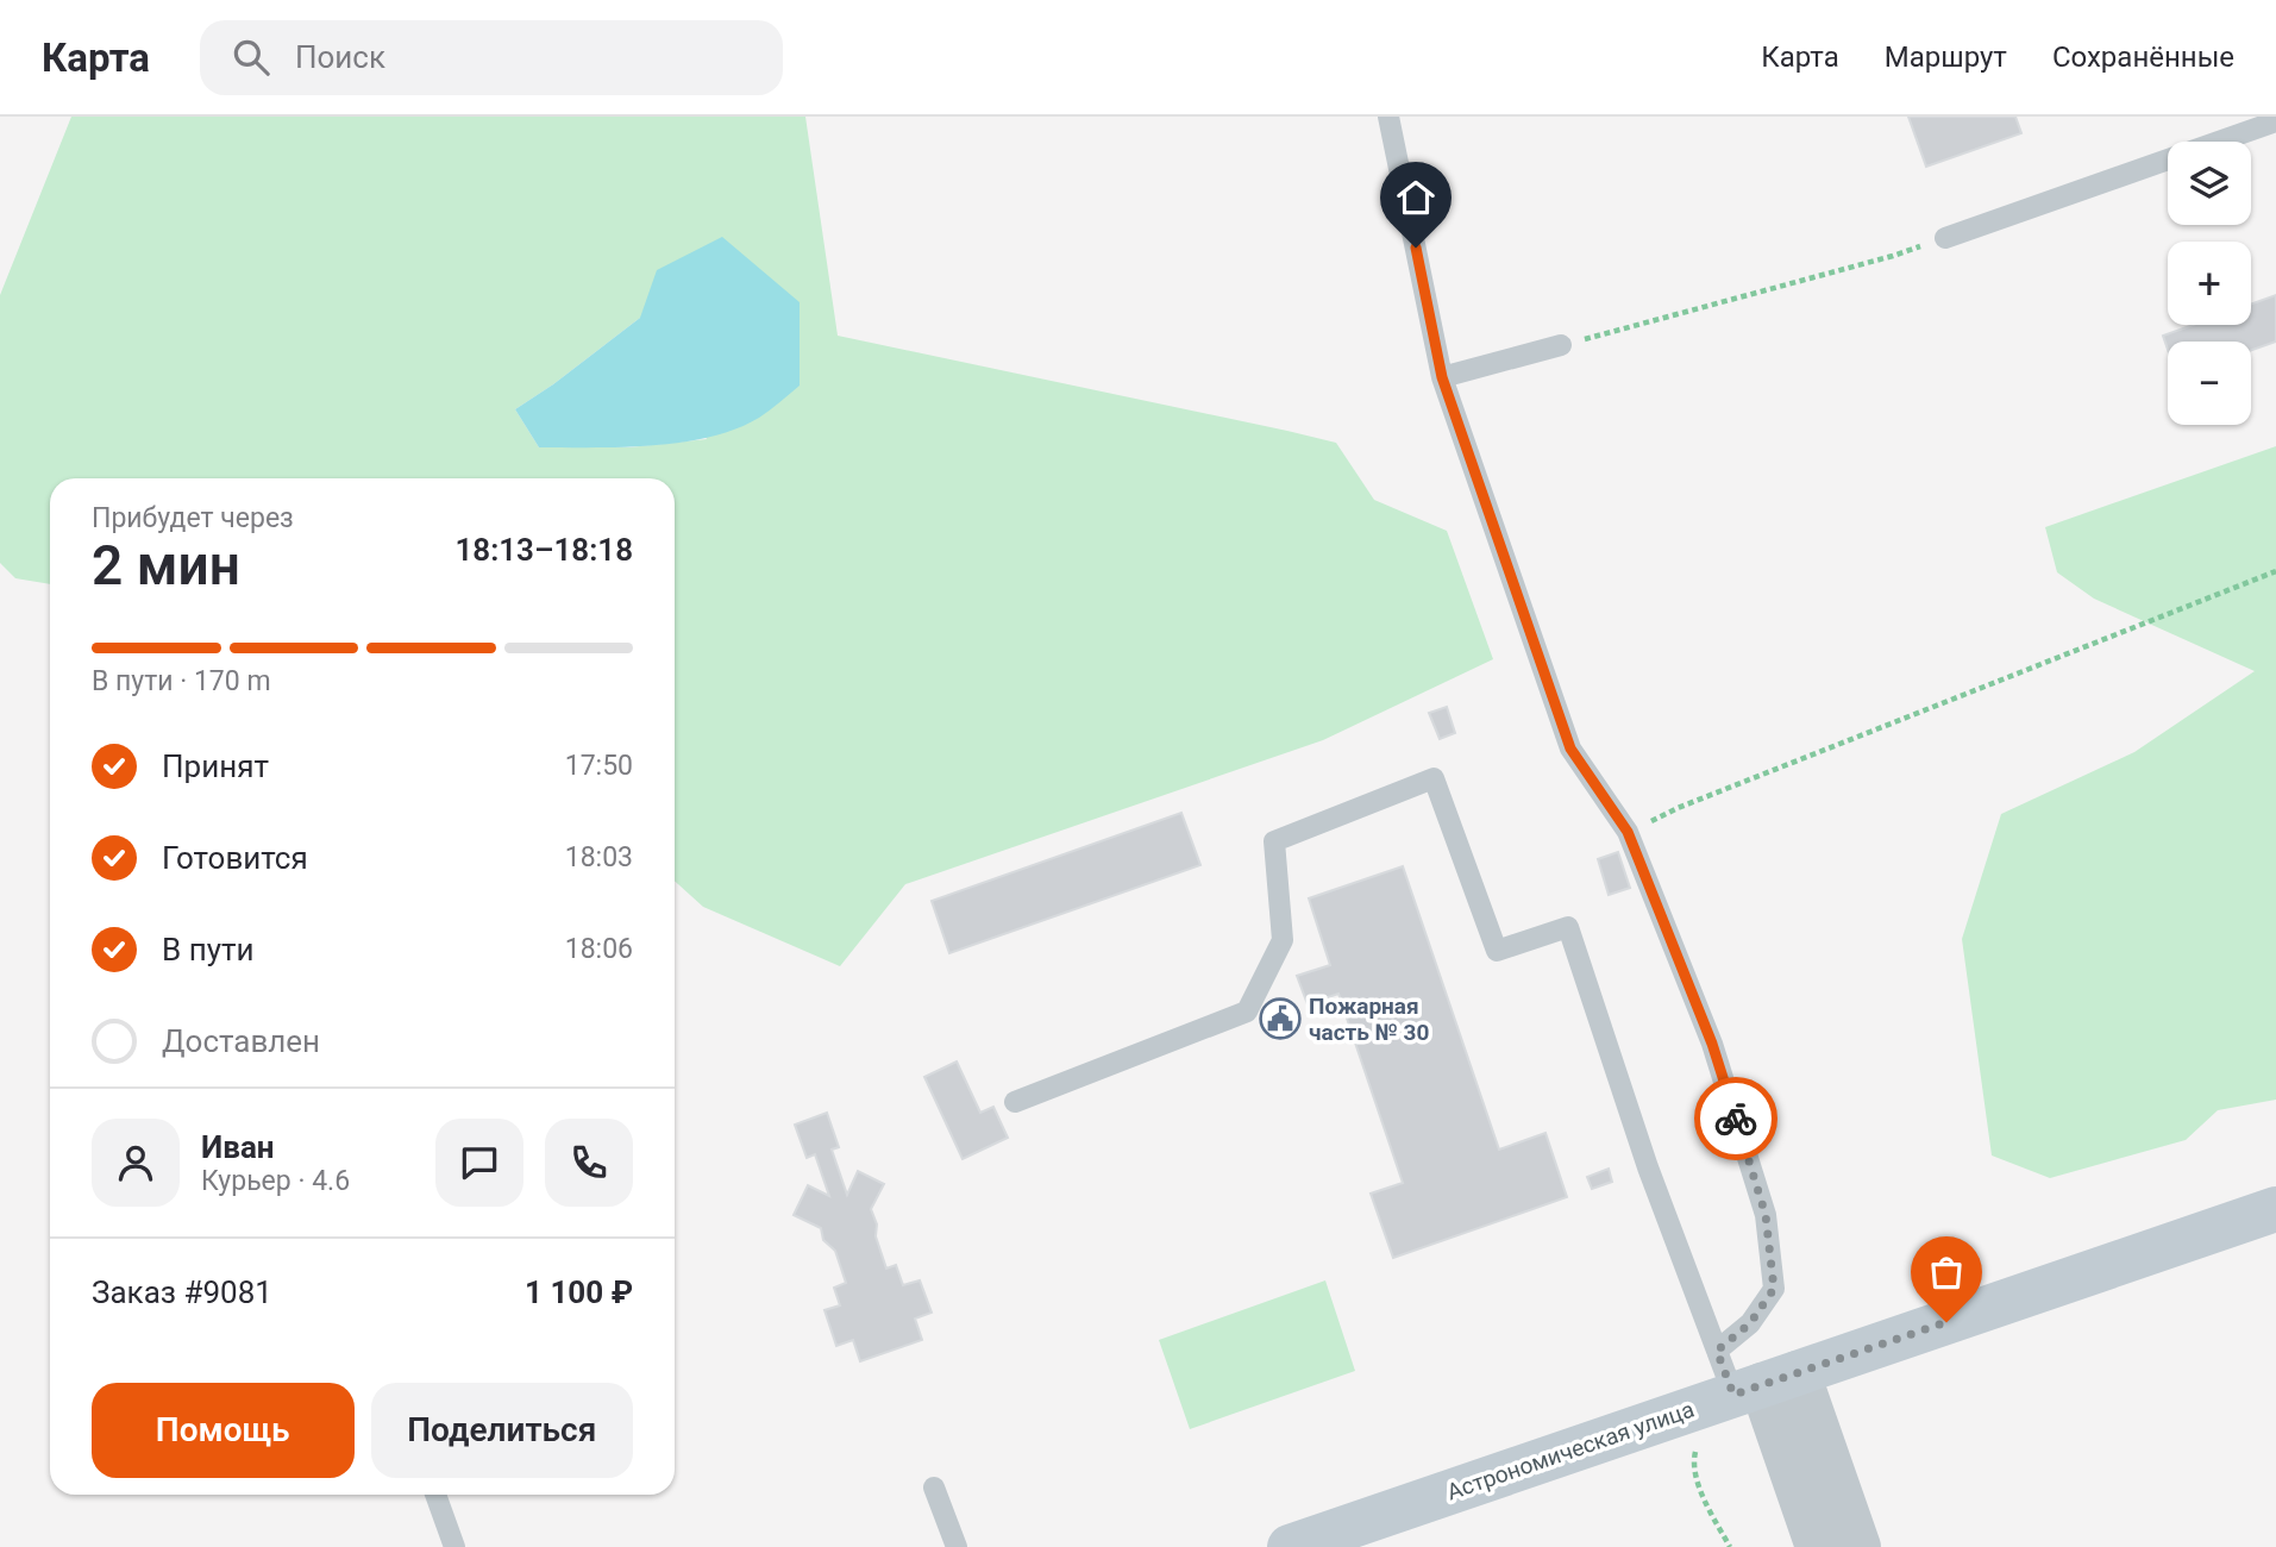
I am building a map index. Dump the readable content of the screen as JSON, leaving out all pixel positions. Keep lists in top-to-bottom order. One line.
{"streets":{"main road":["Астрономическая улица"]},"places":{"public building":["Пожарная часть № 30"]},"page":{"header":"Карта","search":"Поиск","nav":["Карта","Маршрут","Сохранённые"],"map_buttons":["+","−"],"heading":["2 мин","Прибудет через","18:13–18:18"],"panel":["Иван","Курьер · 4.6","Заказ #9081","1 100 ₽"],"bar":"В пути · 170 m","list":[["Принят","17:50"],["Готовится","18:03"],["В пути","18:06"],"Доставлен"],"buttons":["Помощь","Поделиться"]}}
